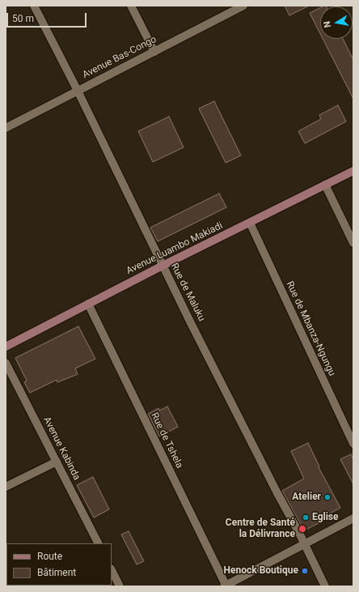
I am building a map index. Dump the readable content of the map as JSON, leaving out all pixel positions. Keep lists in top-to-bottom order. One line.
{"streets":{"main road":["Avenue Luambo Makiadi"],"street":["Avenue Bas-Congo","Rue de Maluku","Rue de Mbanza-Ngungu","Rue de Tshela","Avenue Kabinda"]},"crossings":[["Avenue Bas-Congo","Rue de Maluku"],["Avenue Luambo Makiadi","Rue de Maluku"],["Avenue Luambo Makiadi","Rue de Mbanza-Ngungu"],["Avenue Luambo Makiadi","Rue de Tshela"]],"places":["Atelier","Eglise","Centre de Santé la Délivrance","Henock Boutique"],"legend":["Route","Bâtiment"],"scale_bar":"50 m","north":"left"}
